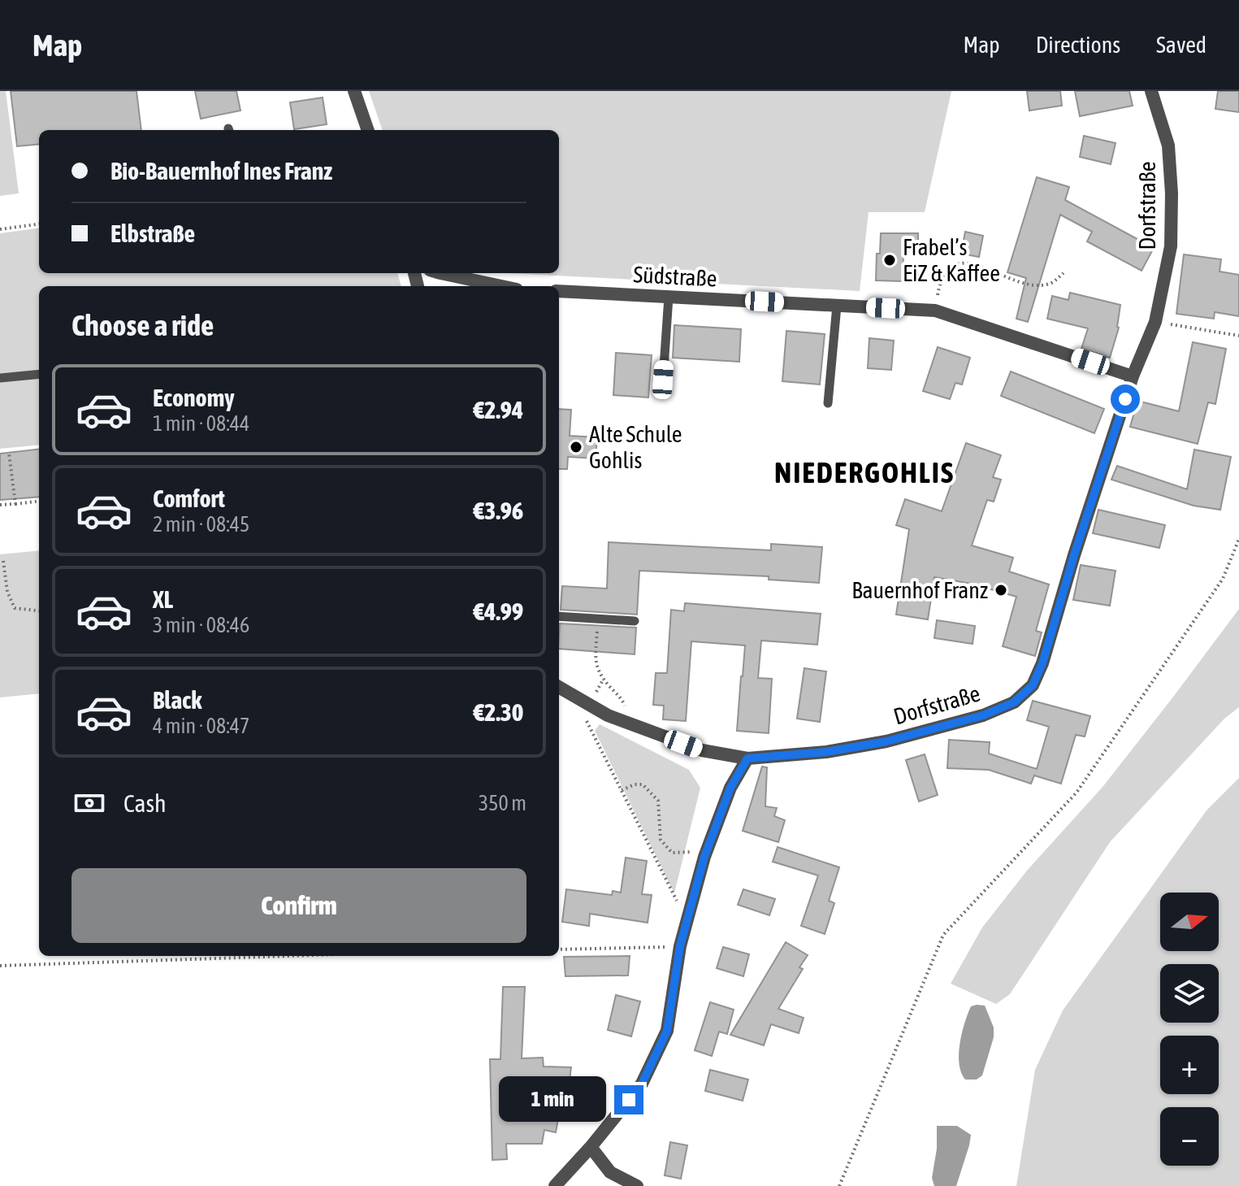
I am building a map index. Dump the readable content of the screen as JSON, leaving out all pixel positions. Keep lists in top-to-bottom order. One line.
{"streets":{"street":["Dorfstraße","Südstraße"]},"crossings":[["Dorfstraße","Südstraße"]],"districts":["NIEDERGOHLIS"],"places":["Frabel’s EiZ & Kaffee","Alte Schule Gohlis","Bauernhof Franz"],"north":"right","page":{"header":"Map","nav":["Map","Directions","Saved"],"banner":["Bio-Bauernhof Ines Franz","Elbstraße"],"heading":"Choose a ride","list":[{"name":"Economy","note":"1 min · 08:44","value":"€2.94"},{"name":"Comfort","note":"2 min · 08:45","value":"€3.96"},{"name":"XL","note":"3 min · 08:46","value":"€4.99"},{"name":"Black","note":"4 min · 08:47","value":"€2.30"}],"pay":["Cash","350 m"],"buttons":"Confirm","map_buttons":["+","−"],"bubble":"1 min"}}
